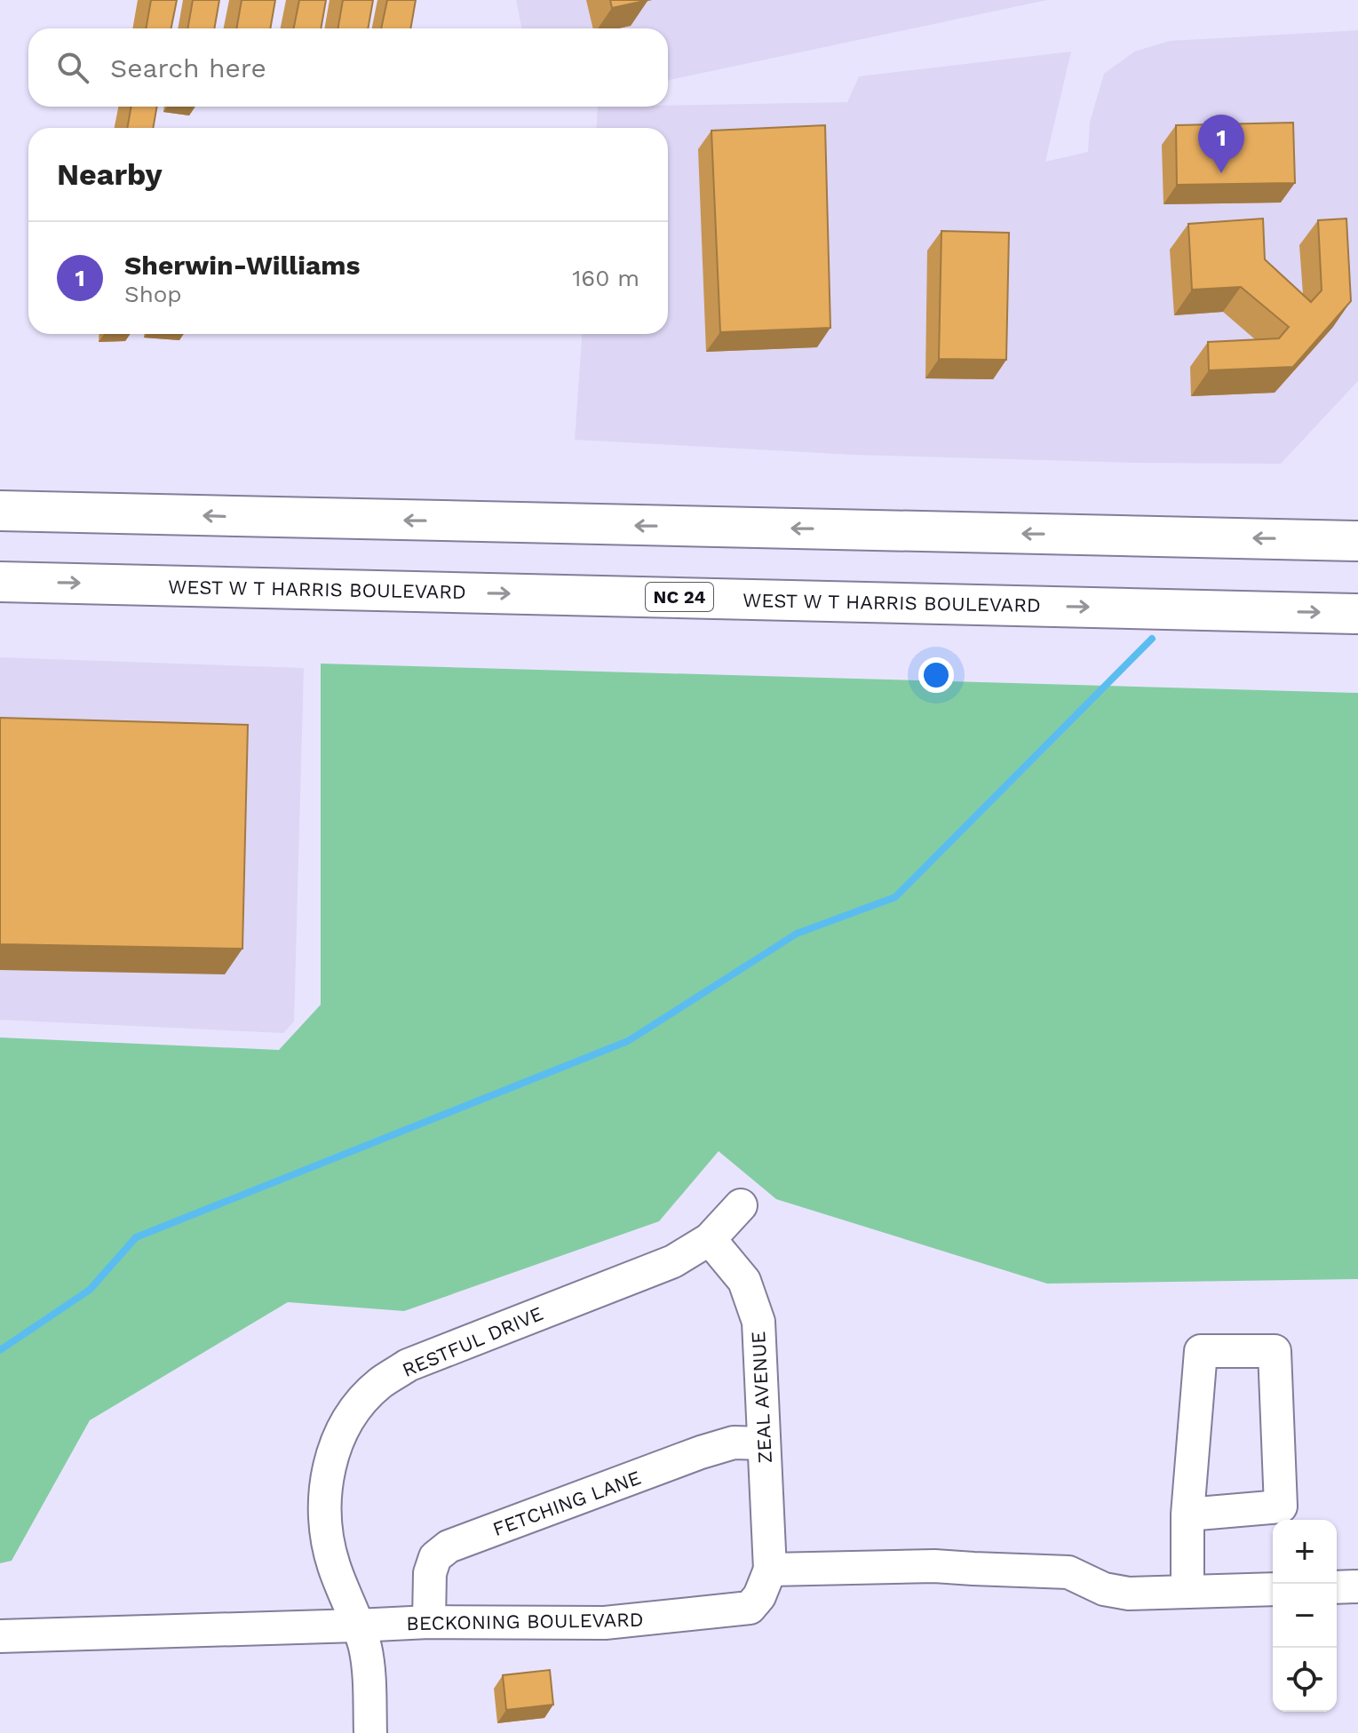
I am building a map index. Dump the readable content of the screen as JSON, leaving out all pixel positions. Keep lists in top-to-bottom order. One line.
{"streets":{"main road":["WEST W T HARRIS BOULEVARD","NC 24"],"street":["RESTFUL DRIVE","ZEAL AVENUE","FETCHING LANE","BECKONING BOULEVARD"]},"crossings":[["RESTFUL DRIVE","ZEAL AVENUE"],["RESTFUL DRIVE","BECKONING BOULEVARD"],["ZEAL AVENUE","FETCHING LANE"],["ZEAL AVENUE","BECKONING BOULEVARD"],["FETCHING LANE","BECKONING BOULEVARD"]],"page":{"search":"Search here","pins":"1","heading":"Nearby","list":[{"mark":"1","name":"Sherwin-Williams","note":"Shop","value":"160 m"}],"map_buttons":["+","−"]}}
